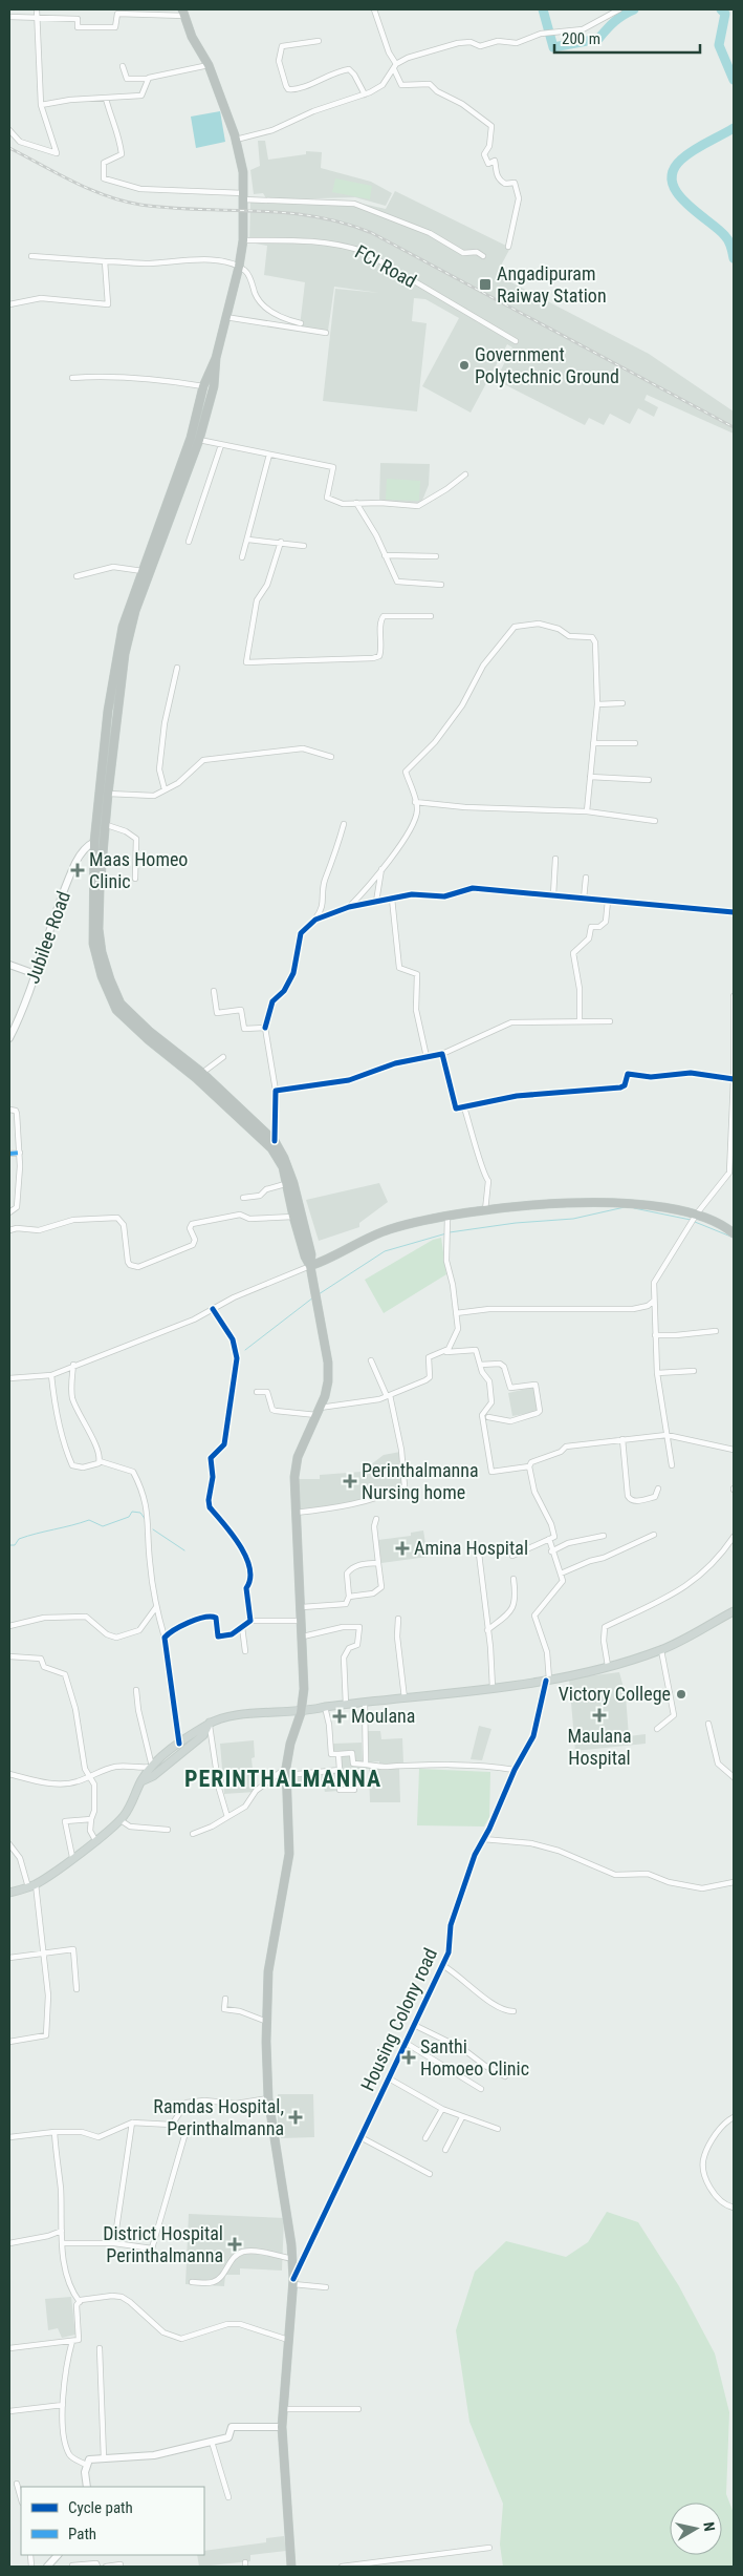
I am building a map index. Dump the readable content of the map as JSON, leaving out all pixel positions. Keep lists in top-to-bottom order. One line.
{"streets":{"street":["FCI Road","Jubilee Road","Housing Colony road"]},"districts":["PERINTHALMANNA"],"places":{"transit":["Angadipuram Raiway Station"],"other":["Government Polytechnic Ground","Victory College"],"health":["Maas Homeo Clinic","Perinthalmanna Nursing home","Amina Hospital","Maulana Hospital","Moulana","Santhi Homoeo Clinic","Ramdas Hospital, Perinthalmanna","District Hospital Perinthalmanna"]},"legend":["Cycle path","Path"],"scale_bar":"200 m","north":"right"}
